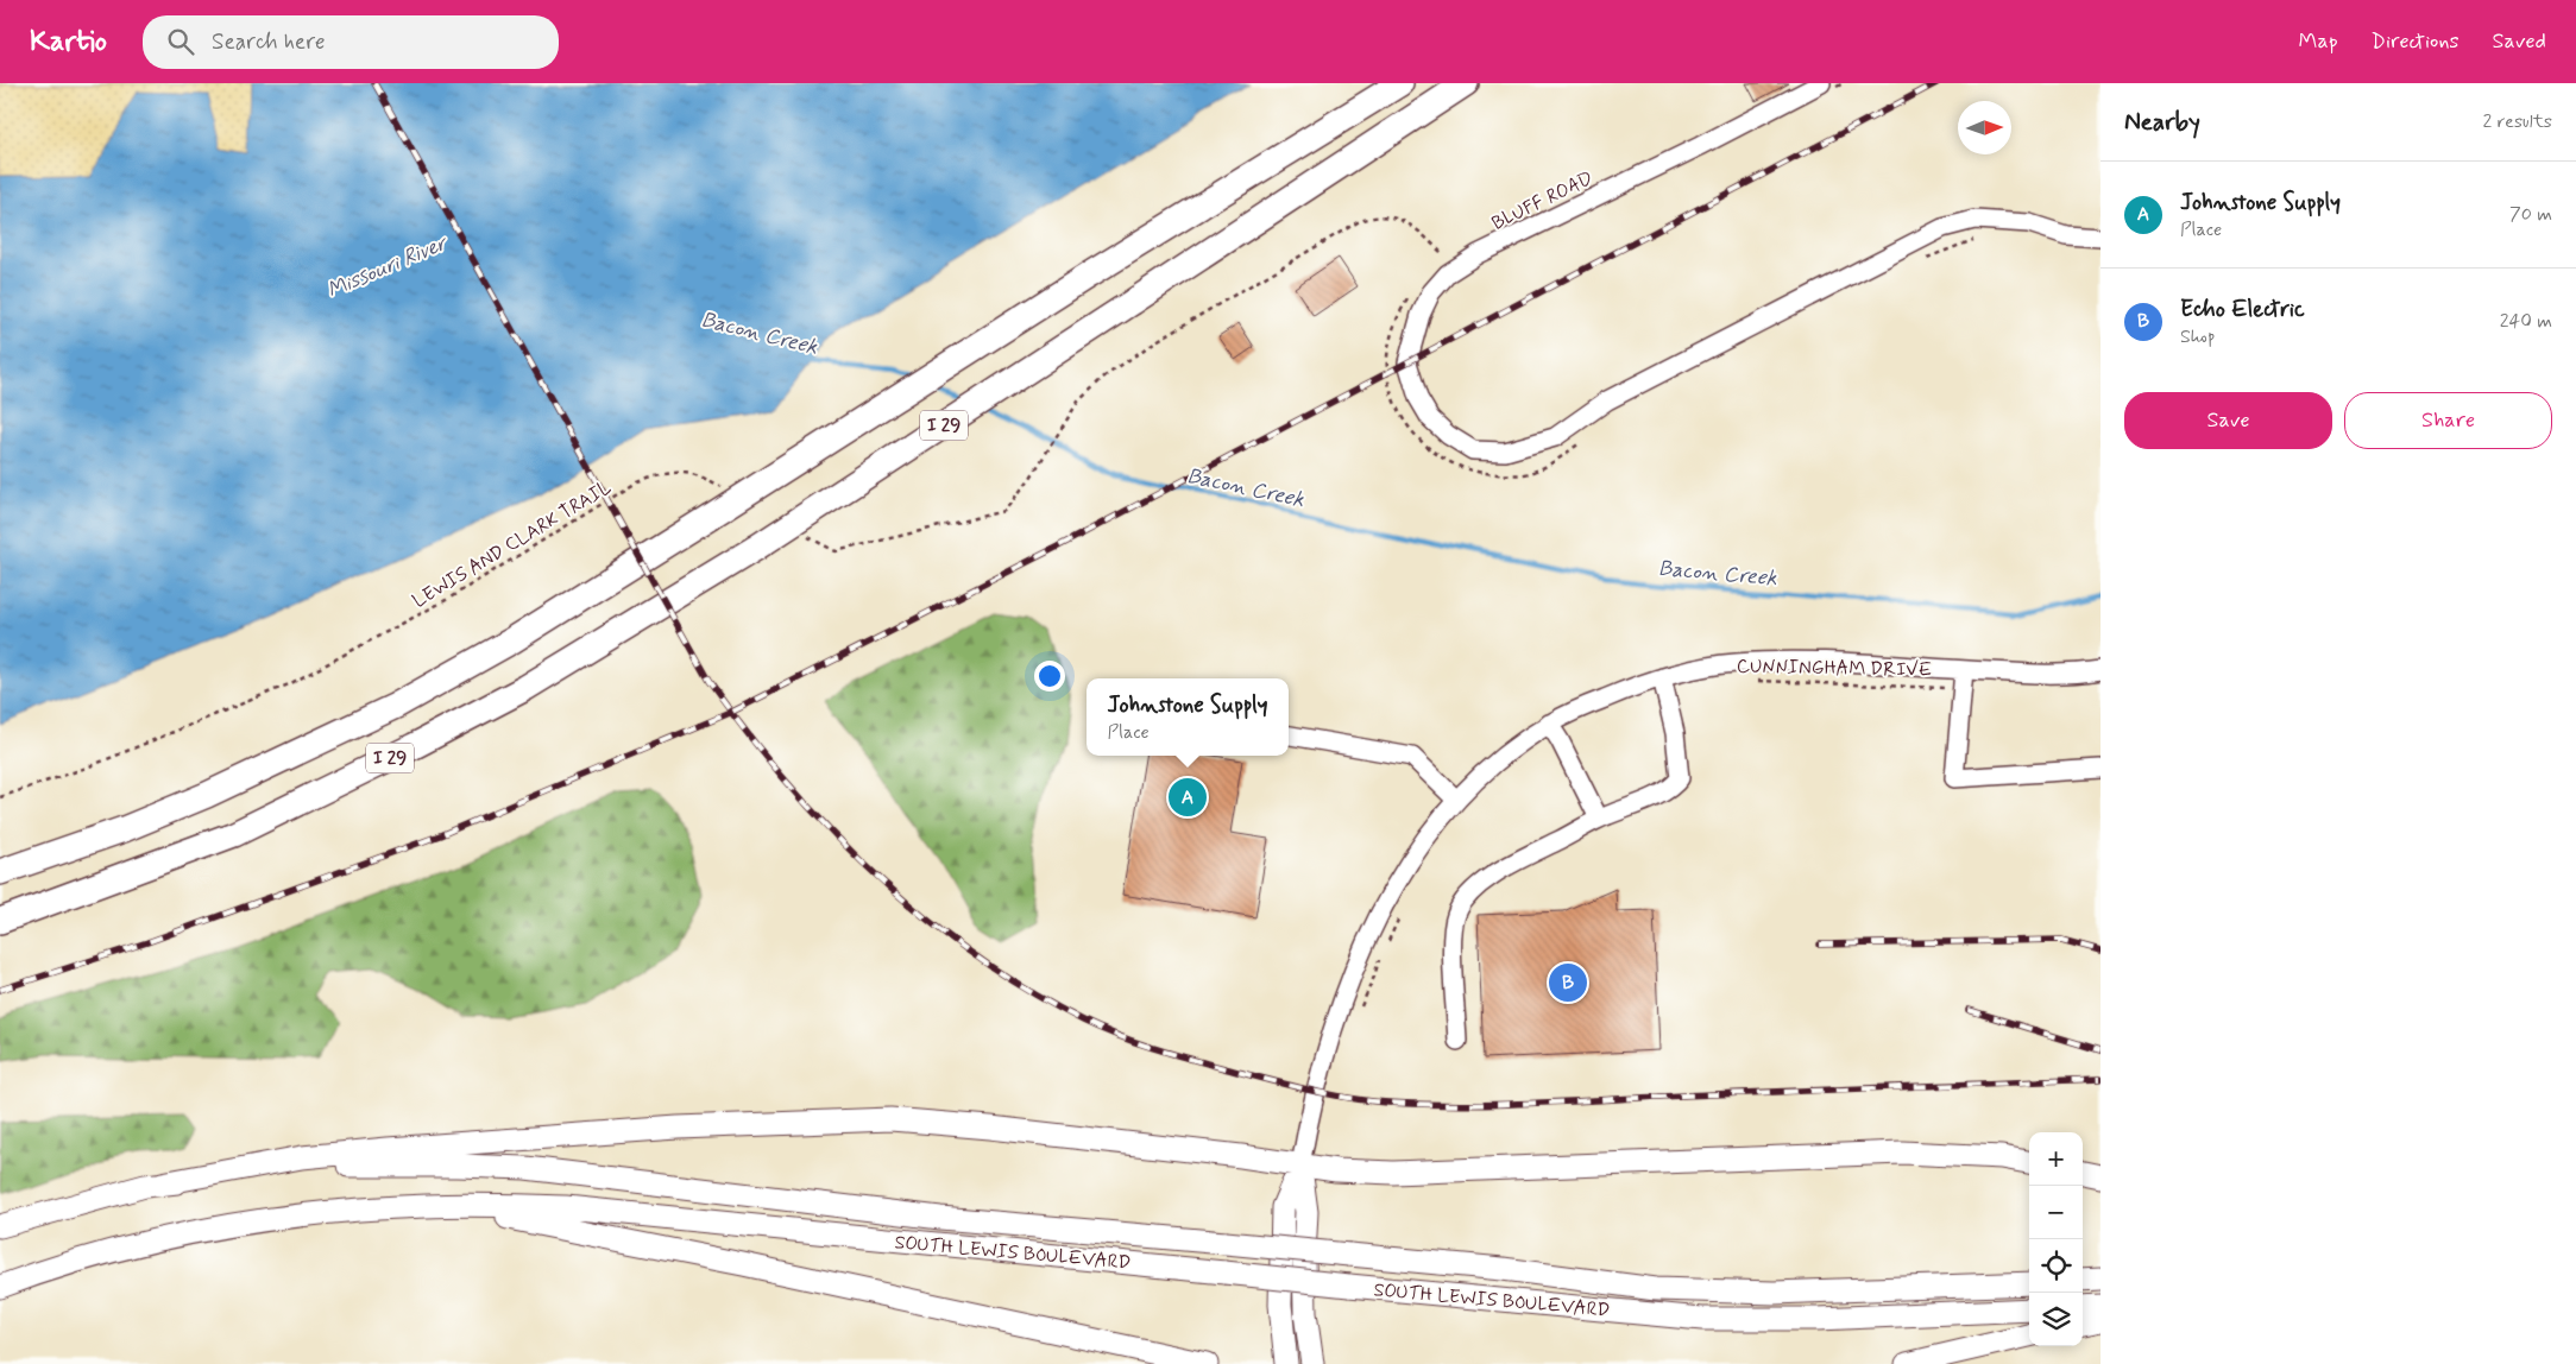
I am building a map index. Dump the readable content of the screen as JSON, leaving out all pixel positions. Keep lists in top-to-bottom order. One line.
{"streets":{"highway":["I 29"],"main road":["CUNNINGHAM DRIVE","SOUTH LEWIS BOULEVARD"],"street":["BLUFF ROAD"],"path":["LEWIS AND CLARK TRAIL"]},"water":["Missouri River","Bacon Creek"],"north":"right","page":{"header":"Kartio","search":"Search here","nav":["Map","Directions","Saved"],"heading":["Nearby","2 results"],"list":[{"mark":"A","name":"Johnstone Supply","note":"Place","value":"70 m"},{"mark":"B","name":"Echo Electric","note":"Shop","value":"240 m"}],"buttons":["Save","Share"],"popup":["Johnstone Supply","Place"],"pins":["A","B"],"map_buttons":["+","−"]}}
